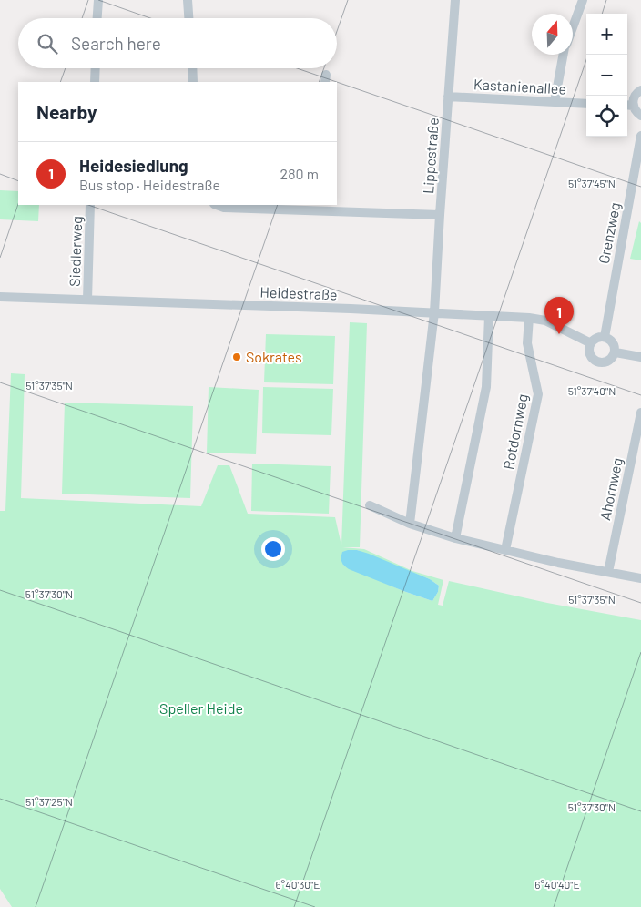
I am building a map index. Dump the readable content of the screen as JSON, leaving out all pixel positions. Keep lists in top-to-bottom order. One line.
{"streets":{"street":["Kastanienallee","Lippestraße","Grenzweg","Siedlerweg","Heidestraße","Rotdornweg","Ahornweg"]},"crossings":[["Kastanienallee","Lippestraße"],["Lippestraße","Heidestraße"],["Grenzweg","Heidestraße"],["Siedlerweg","Heidestraße"],["Heidestraße","Rotdornweg"]],"parks":["Speller Heide"],"places":["Sokrates"],"north":"top","page":{"map_buttons":["+","−"],"search":"Search here","heading":"Nearby","list":[{"mark":"1","name":"Heidesiedlung","note":"Bus stop · Heidestraße","value":"280 m"}],"pins":"1"},"coordinates":["51°37'45\"N","51°37'35\"N","51°37'40\"N","51°37'30\"N","51°37'25\"N","6°40'30\"E","6°40'40\"E"]}
